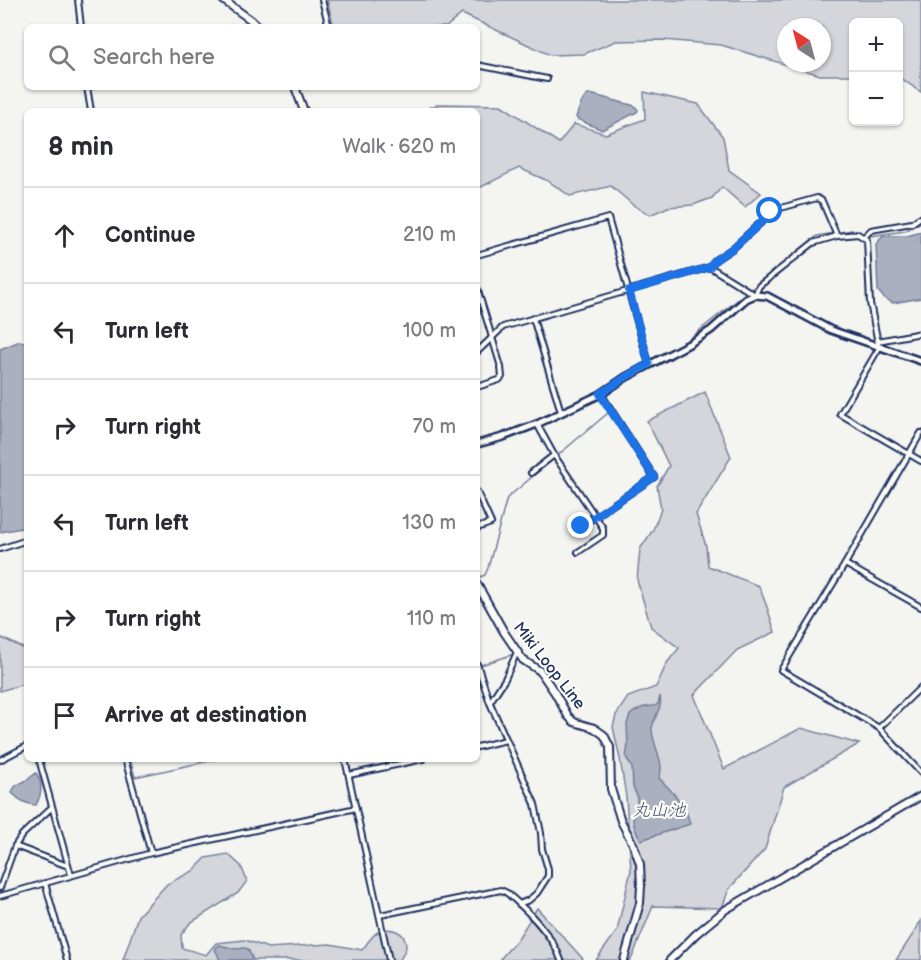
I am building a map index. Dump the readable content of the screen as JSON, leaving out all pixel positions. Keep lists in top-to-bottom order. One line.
{"streets":{"main road":["Miki Loop Line"]},"water":["丸山池"],"north":"top left","page":{"map_buttons":["+","−"],"search":"Search here","heading":["8 min","Walk · 620 m"],"list":[["Continue","210 m"],["Turn left","100 m"],["Turn right","70 m"],["Turn left","130 m"],["Turn right","110 m"],"Arrive at destination"]}}
